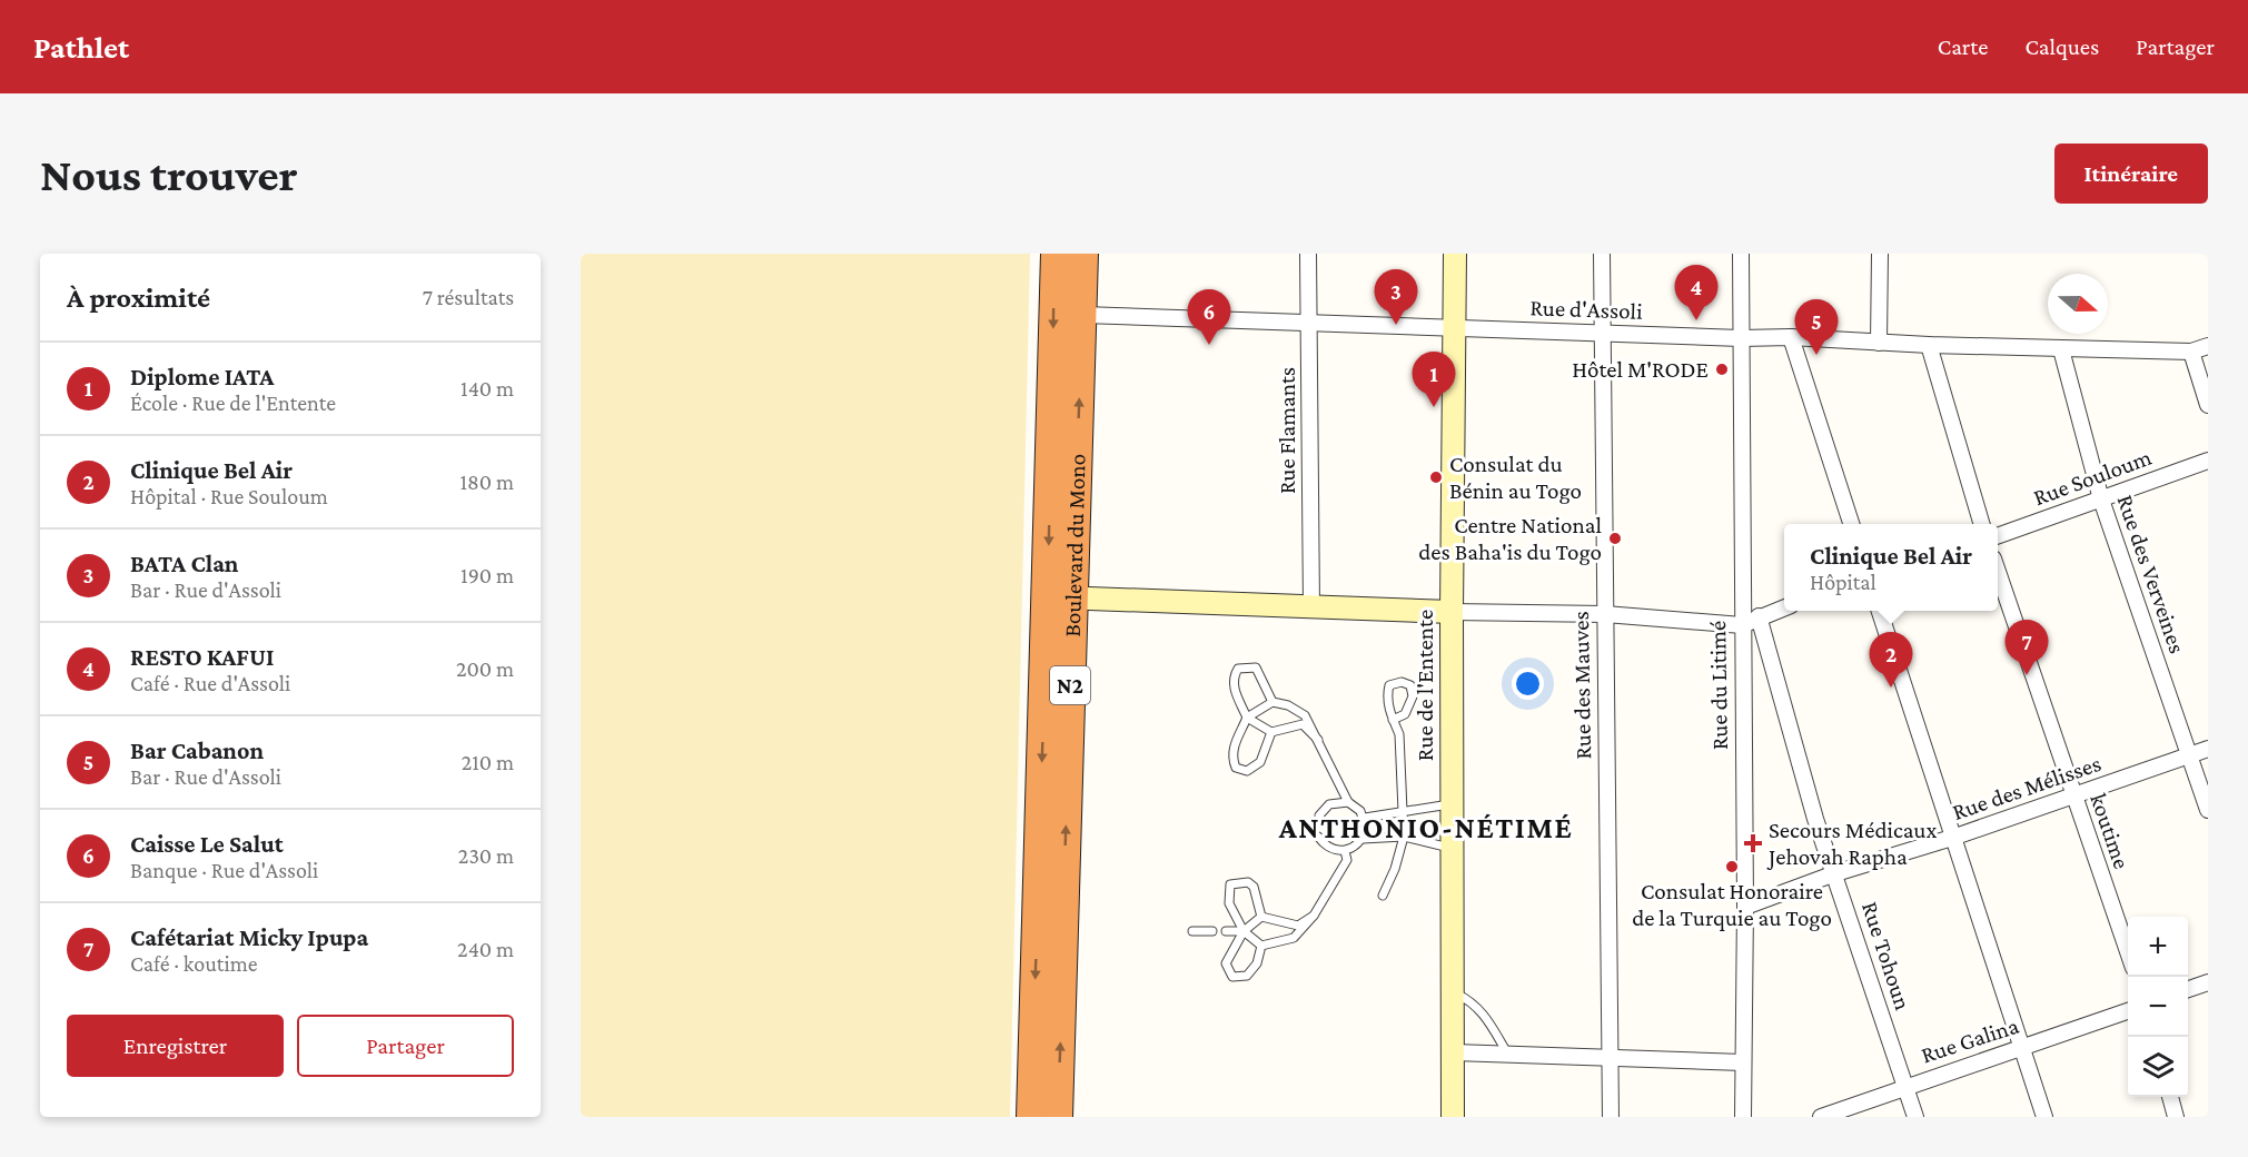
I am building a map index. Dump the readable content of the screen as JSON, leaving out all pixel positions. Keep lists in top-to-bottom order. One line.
{"streets":{"highway":["Boulevard du Mono","N2"],"street":["Rue d'Assoli","Rue Flamants","Rue Souloum","Rue des Verveines","Rue de l'Entente","Rue des Mauves","Rue du Litimé","Rue des Mélisses","koutime","Rue Tohoun","Rue Galina"]},"crossings":[["Rue d'Assoli","Rue Flamants"],["Rue d'Assoli","Boulevard du Mono"],["Rue d'Assoli","Rue des Verveines"],["Rue d'Assoli","Rue de l'Entente"],["Rue d'Assoli","Rue des Mauves"],["Rue d'Assoli","Rue du Litimé"],["Rue Souloum","Rue des Verveines"],["Rue des Verveines","Rue des Mélisses"],["Rue du Litimé","Rue des Mélisses"],["Rue des Mélisses","koutime"],["Rue des Mélisses","Rue Tohoun"],["Rue Tohoun","Rue Galina"]],"districts":["ANTHONIO-NÉTIMÉ"],"places":{"other":["Hôtel M'RODE","Consulat du Bénin au Togo","Centre National des Baha'is du Togo","Consulat Honoraire de la Turquie au Togo"],"health":["Secours Médicaux Jehovah Rapha"]},"north":"right","page":{"header":"Pathlet","nav":["Carte","Calques","Partager"],"buttons":["Itinéraire",["Enregistrer","Partager"]],"title":"Nous trouver","heading":["À proximité","7 résultats"],"pins":["4","3","6","5","1","7","2"],"list":[{"mark":"1","name":"Diplome IATA","note":"École · Rue de l'Entente","value":"140 m"},{"mark":"2","name":"Clinique Bel Air","note":"Hôpital · Rue Souloum","value":"180 m"},{"mark":"3","name":"BATA Clan","note":"Bar · Rue d'Assoli","value":"190 m"},{"mark":"4","name":"RESTO KAFUI","note":"Café · Rue d'Assoli","value":"200 m"},{"mark":"5","name":"Bar Cabanon","note":"Bar · Rue d'Assoli","value":"210 m"},{"mark":"6","name":"Caisse Le Salut","note":"Banque · Rue d'Assoli","value":"230 m"},{"mark":"7","name":"Cafétariat Micky Ipupa","note":"Café · koutime","value":"240 m"}],"popup":["Clinique Bel Air","Hôpital"],"map_buttons":["+","−"]}}
